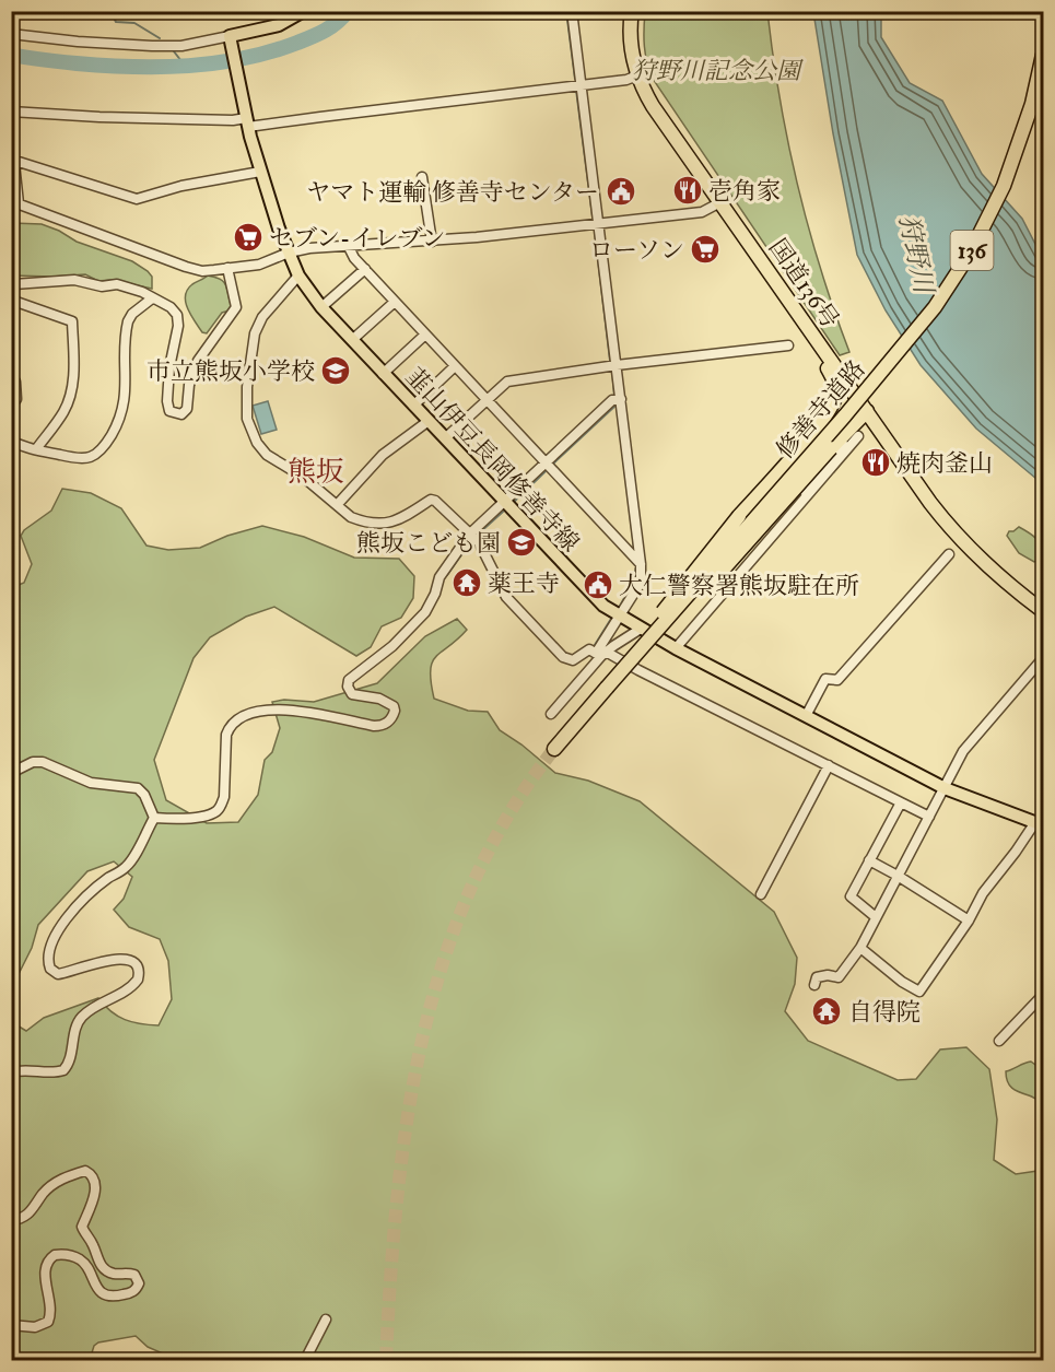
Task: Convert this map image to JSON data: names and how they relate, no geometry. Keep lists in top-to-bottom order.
{
  "streets": {
    "highway": ["136", "国道136号", "修善寺道路"],
    "main road": ["韮山伊豆長岡修善寺線"]
  },
  "districts": ["熊坂"],
  "water": ["狩野川"],
  "parks": ["狩野川記念公園"],
  "places": {
    "restaurant": ["壱角家", "焼肉釜山"],
    "public building": ["ヤマト運輸 修善寺センター", "大仁警察署熊坂駐在所"],
    "supermarket": ["セブン-イレブン", "ローソン"],
    "school or university": ["市立熊坂小学校", "熊坂こども園"],
    "temple": ["薬王寺", "自得院"]
  }
}
